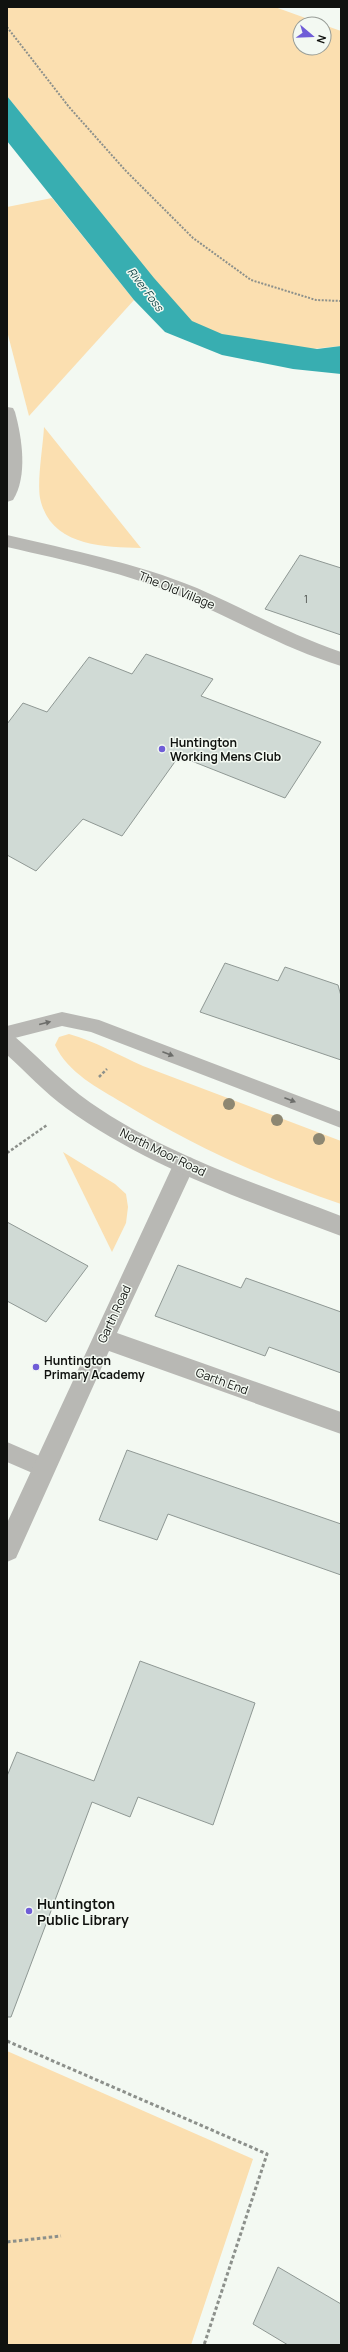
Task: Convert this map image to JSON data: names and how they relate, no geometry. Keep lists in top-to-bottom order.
{
  "streets": {
    "street": [
      "The Old Village",
      "North Moor Road",
      "Garth Road",
      "Garth End"
    ]
  },
  "crossings": [
    ["North Moor Road", "Garth Road"],
    ["Garth Road", "Garth End"]
  ],
  "water": ["River Foss"],
  "places": ["Huntington Working Mens Club", "Huntington Primary Academy", "Huntington Public Library"],
  "house_numbers": ["1"],
  "north": "right"
}
